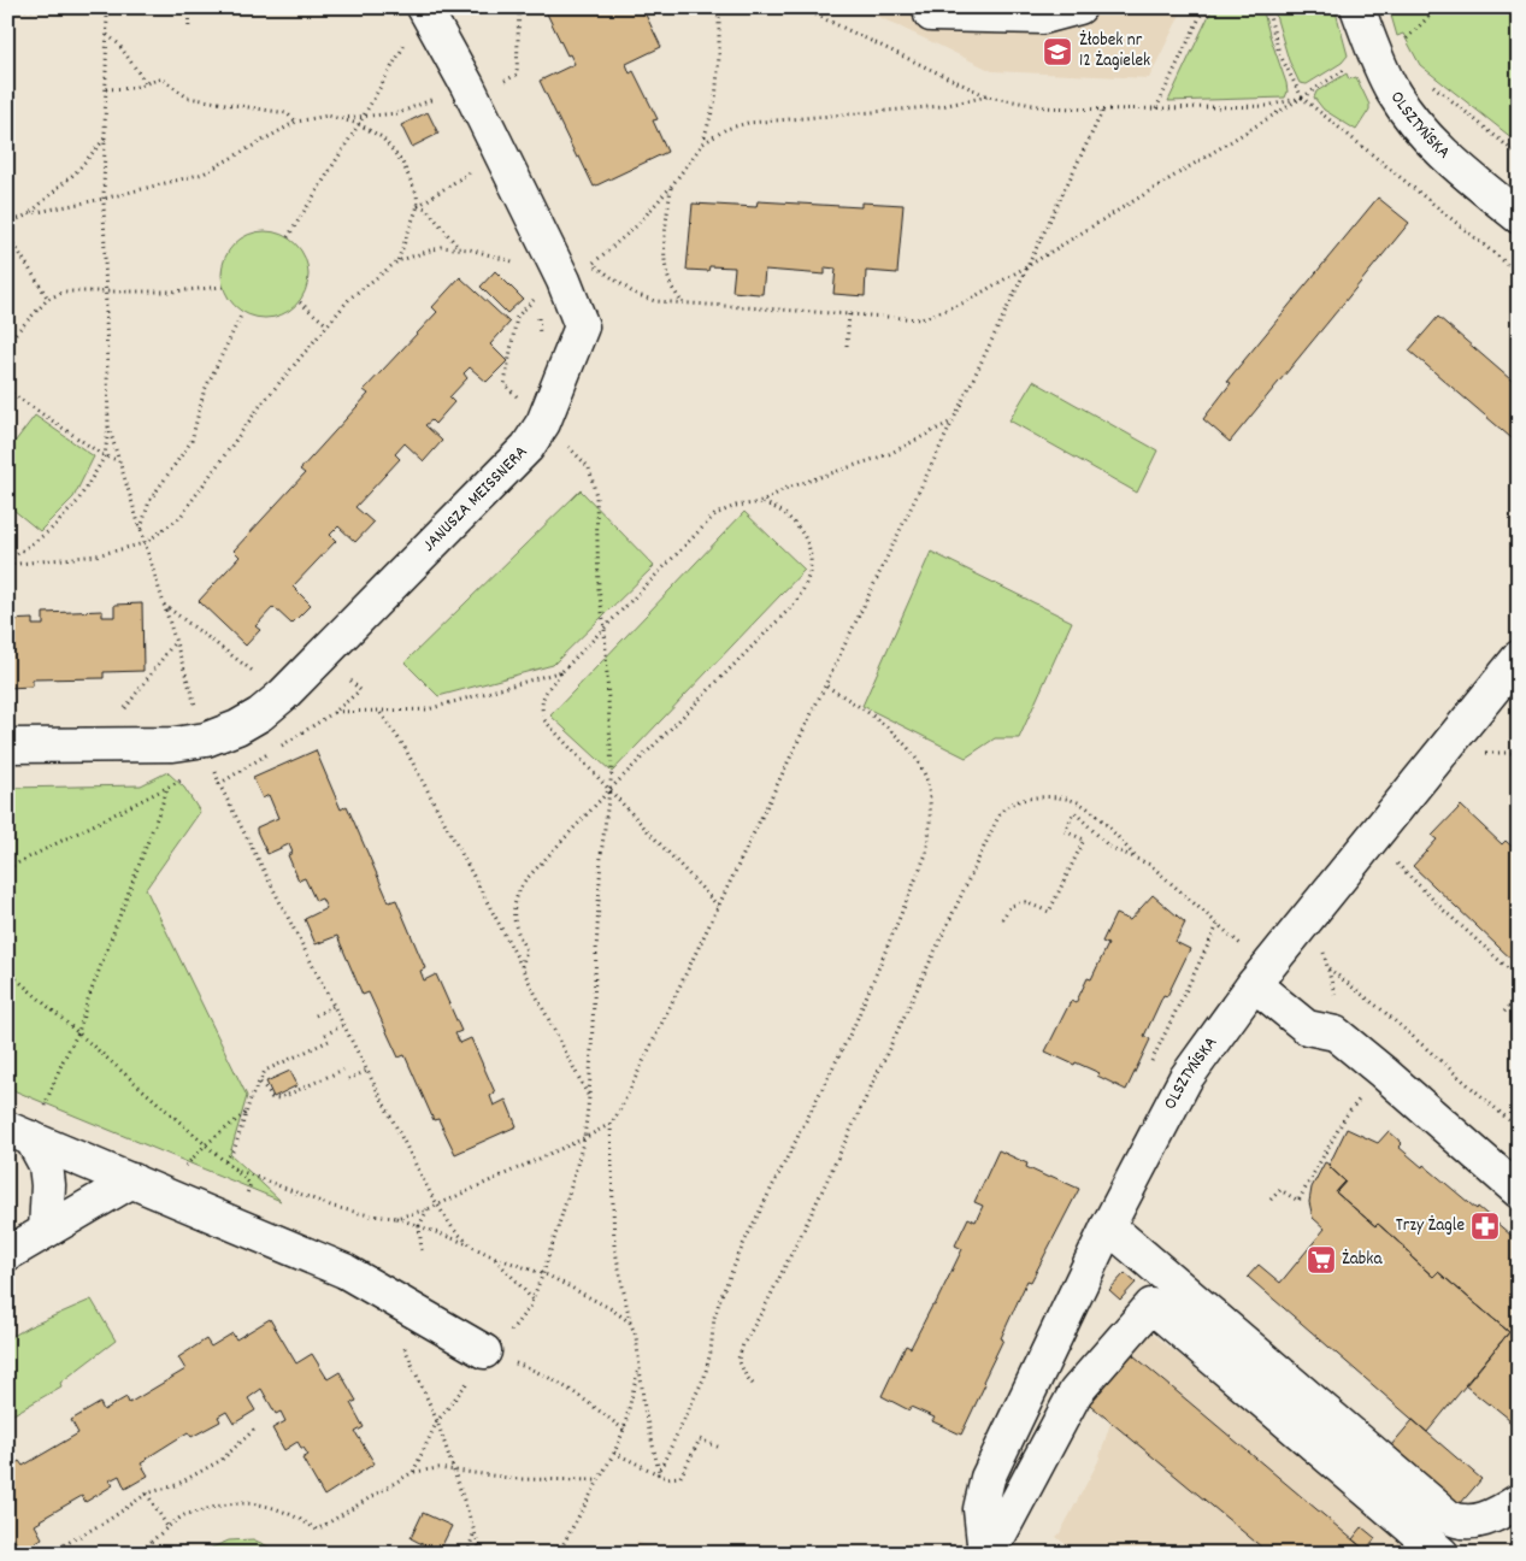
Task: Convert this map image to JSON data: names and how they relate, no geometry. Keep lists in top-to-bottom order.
{
  "streets": {
    "street": ["OLSZTYŃSKA", "JANUSZA MEISSNERA"]
  },
  "places": {
    "school or university": ["Żłobek nr 12 Żagielek"],
    "pharmacy": ["Trzy Żagle"],
    "supermarket": ["Żabka"]
  }
}
